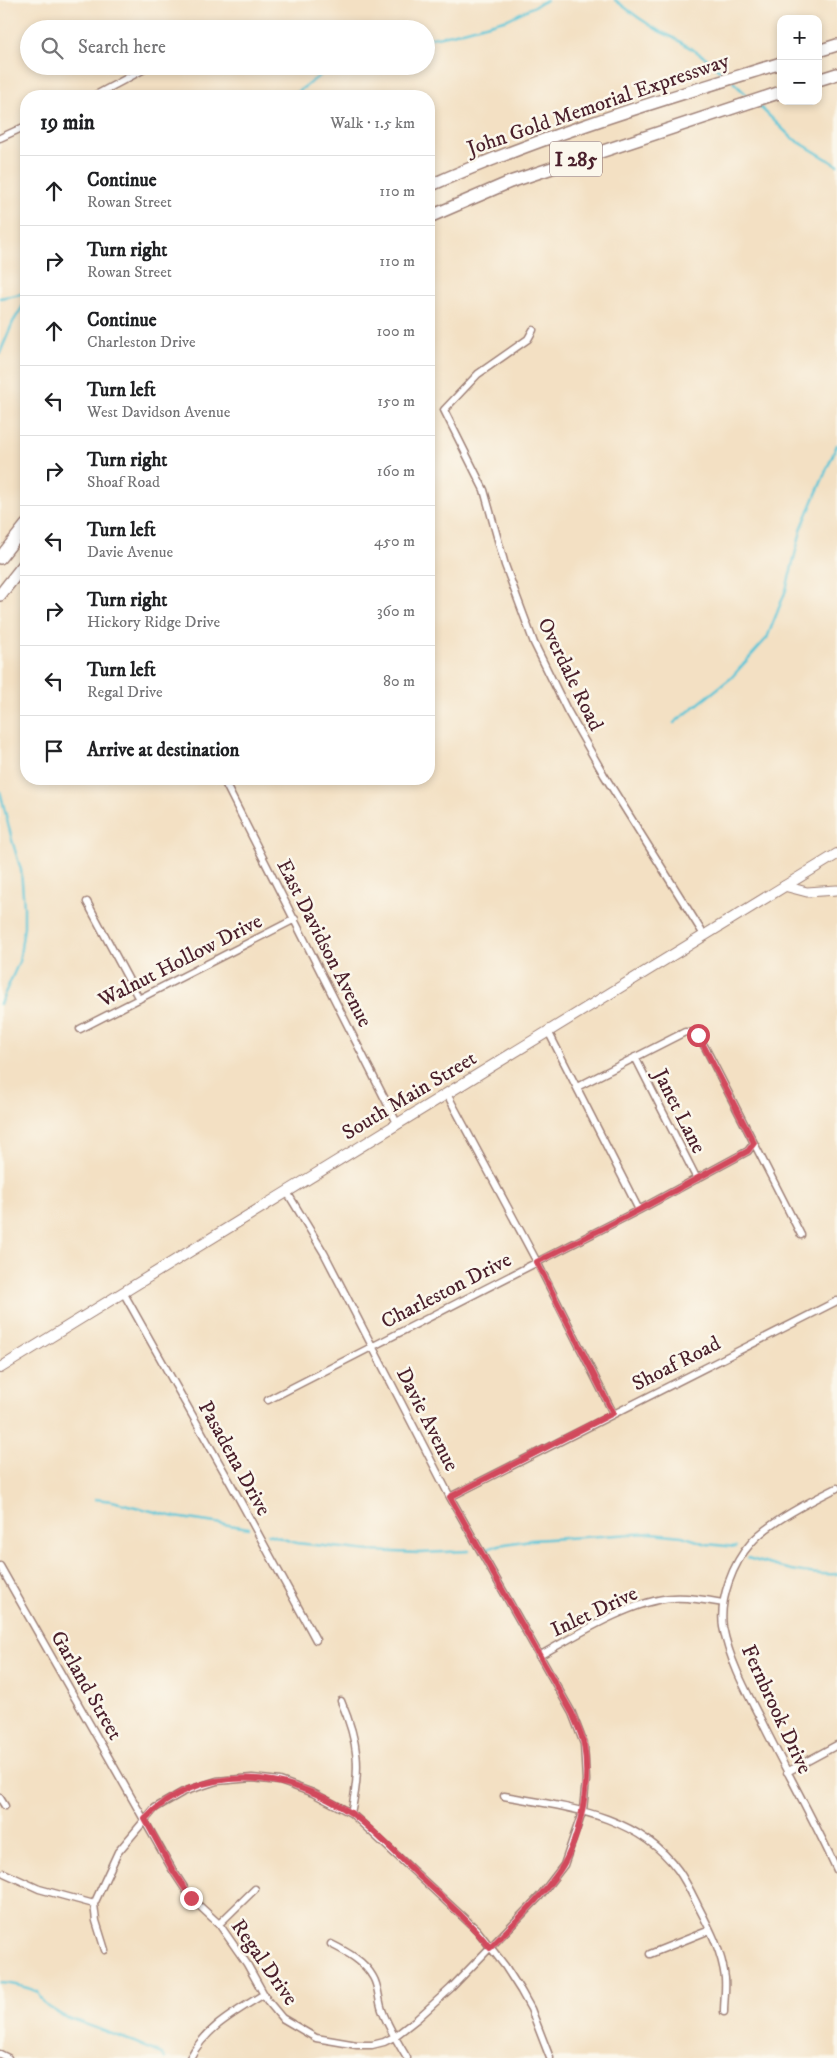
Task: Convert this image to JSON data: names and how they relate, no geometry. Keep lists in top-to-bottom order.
{
  "streets": {
    "highway": ["John Gold Memorial Expressway", "I 285"],
    "main road": ["South Main Street"],
    "street": [
      "Overdale Road",
      "East Davidson Avenue",
      "Walnut Hollow Drive",
      "Janet Lane",
      "Charleston Drive",
      "Shoaf Road",
      "Davie Avenue",
      "Pasadena Drive",
      "Inlet Drive",
      "Garland Street",
      "Fernbrook Drive",
      "Regal Drive"
    ]
  },
  "crossings": [
    ["Overdale Road", "South Main Street"],
    ["East Davidson Avenue", "Walnut Hollow Drive"],
    ["East Davidson Avenue", "South Main Street"],
    ["South Main Street", "Davie Avenue"],
    ["South Main Street", "Pasadena Drive"],
    ["Janet Lane", "Charleston Drive"],
    ["Charleston Drive", "Davie Avenue"],
    ["Shoaf Road", "Davie Avenue"],
    ["Davie Avenue", "Inlet Drive"],
    ["Davie Avenue", "Regal Drive"],
    ["Inlet Drive", "Fernbrook Drive"],
    ["Garland Street", "Regal Drive"]
  ],
  "page": {
    "map_buttons": ["+", "−"],
    "search": "Search here",
    "heading": ["19 min", "Walk · 1.5 km"],
    "list": [
      ["Continue", "Rowan Street", "110 m"],
      ["Turn right", "Rowan Street", "110 m"],
      ["Continue", "Charleston Drive", "100 m"],
      ["Turn left", "West Davidson Avenue", "150 m"],
      ["Turn right", "Shoaf Road", "160 m"],
      ["Turn left", "Davie Avenue", "450 m"],
      ["Turn right", "Hickory Ridge Drive", "360 m"],
      ["Turn left", "Regal Drive", "80 m"],
      "Arrive at destination"
    ]
  }
}
